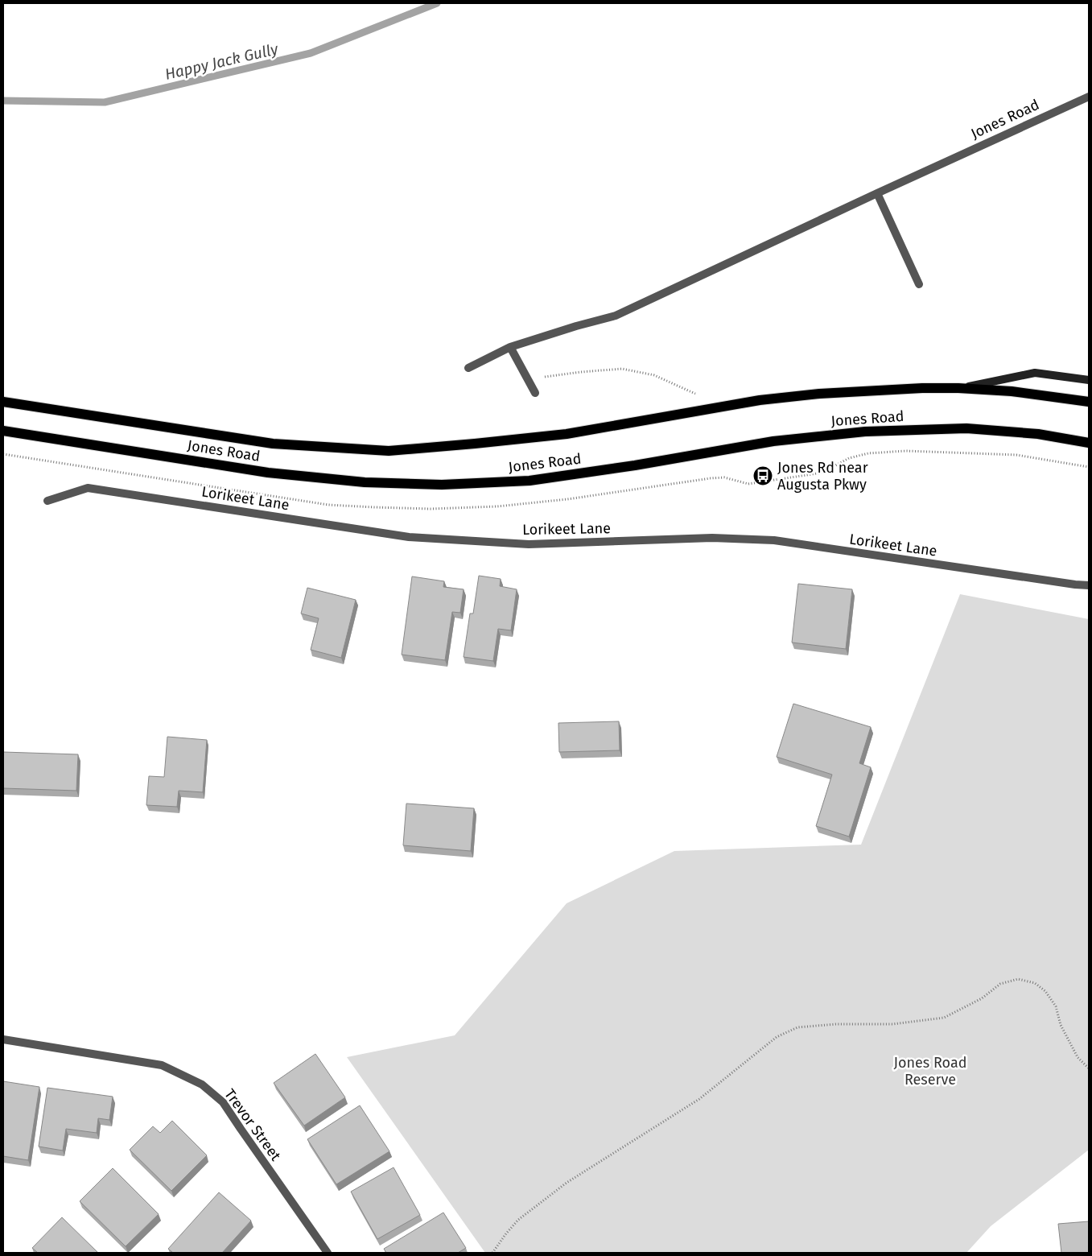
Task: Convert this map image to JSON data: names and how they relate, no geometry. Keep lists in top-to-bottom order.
{
  "streets": {
    "main road": ["Jones Road"],
    "street": ["Lorikeet Lane", "Trevor Street"]
  },
  "water": ["Happy Jack Gully"],
  "parks": ["Jones Road Reserve"],
  "places": {
    "bus stop": ["Jones Rd near Augusta Pkwy"]
  }
}
